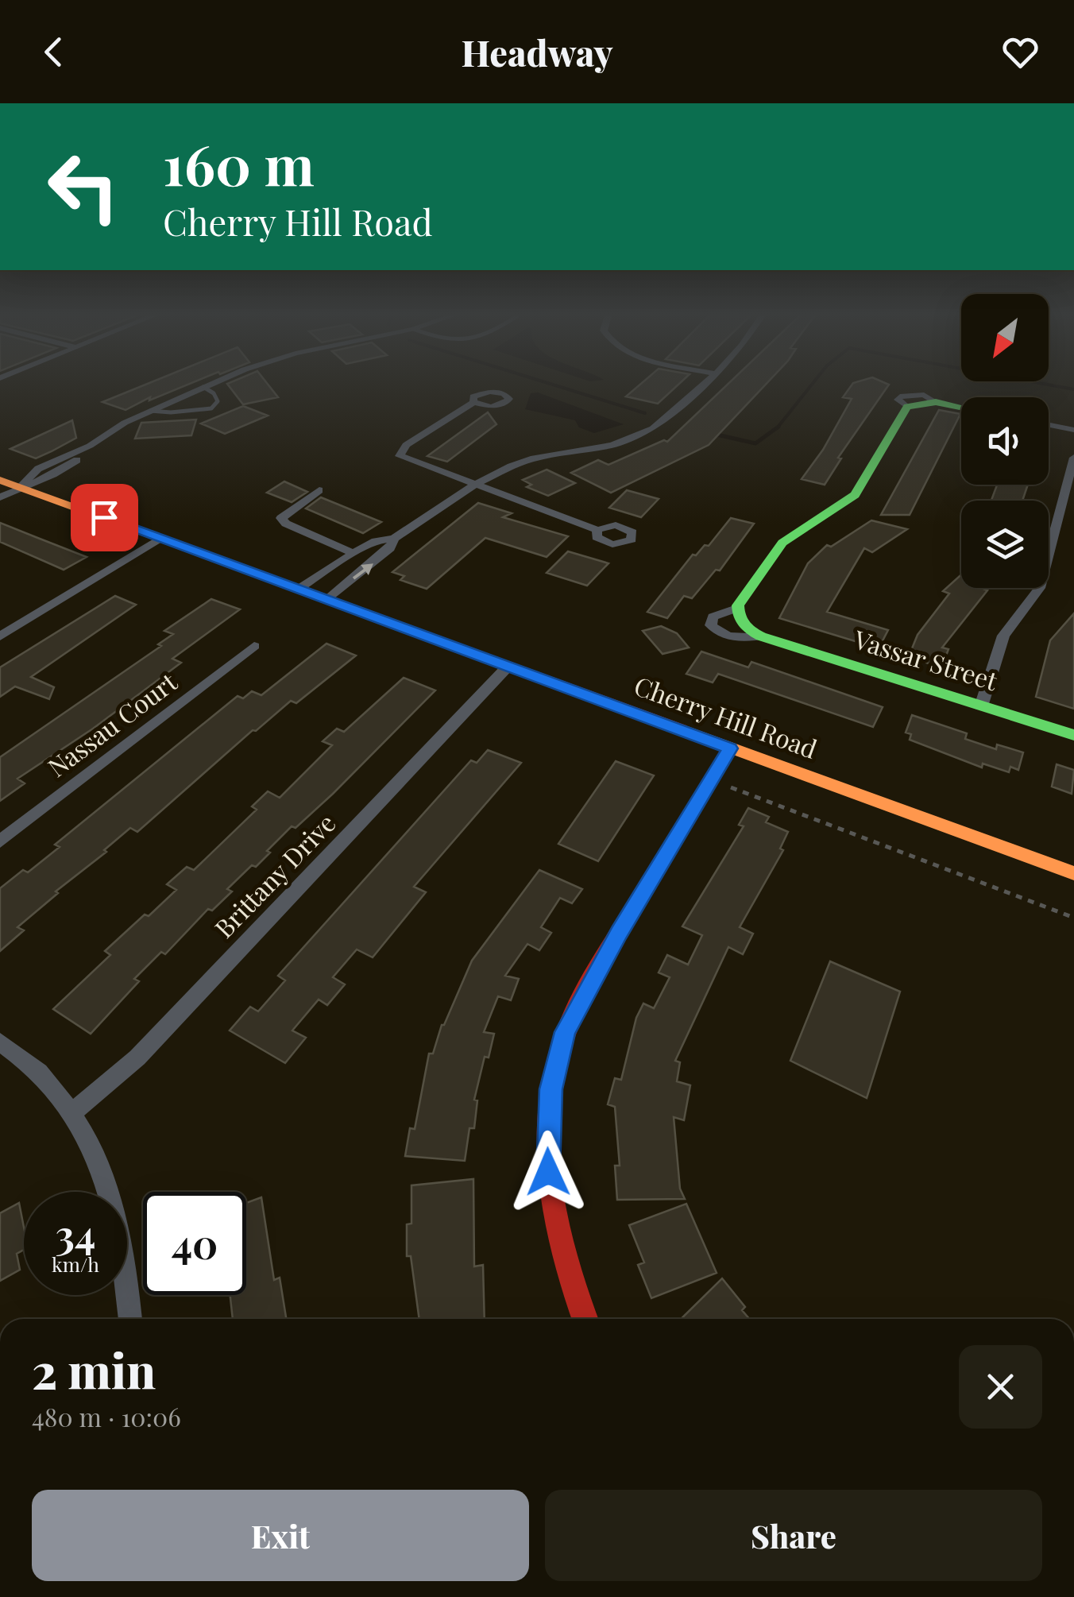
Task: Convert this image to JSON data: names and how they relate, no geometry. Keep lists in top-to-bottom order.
{
  "streets": {
    "street": [
      "Vassar Street",
      "Cherry Hill Road",
      "Nassau Court",
      "Brittany Drive"
    ]
  },
  "crossings": [
    ["Cherry Hill Road", "Brittany Drive"]
  ],
  "north": "bottom left",
  "page": {
    "header": "Headway",
    "turn": ["160 m", "Cherry Hill Road"],
    "speed": "34 km/h",
    "limit": "40",
    "heading": ["2 min", "480 m · 10:06"],
    "buttons": ["Exit", "Share"]
  }
}
